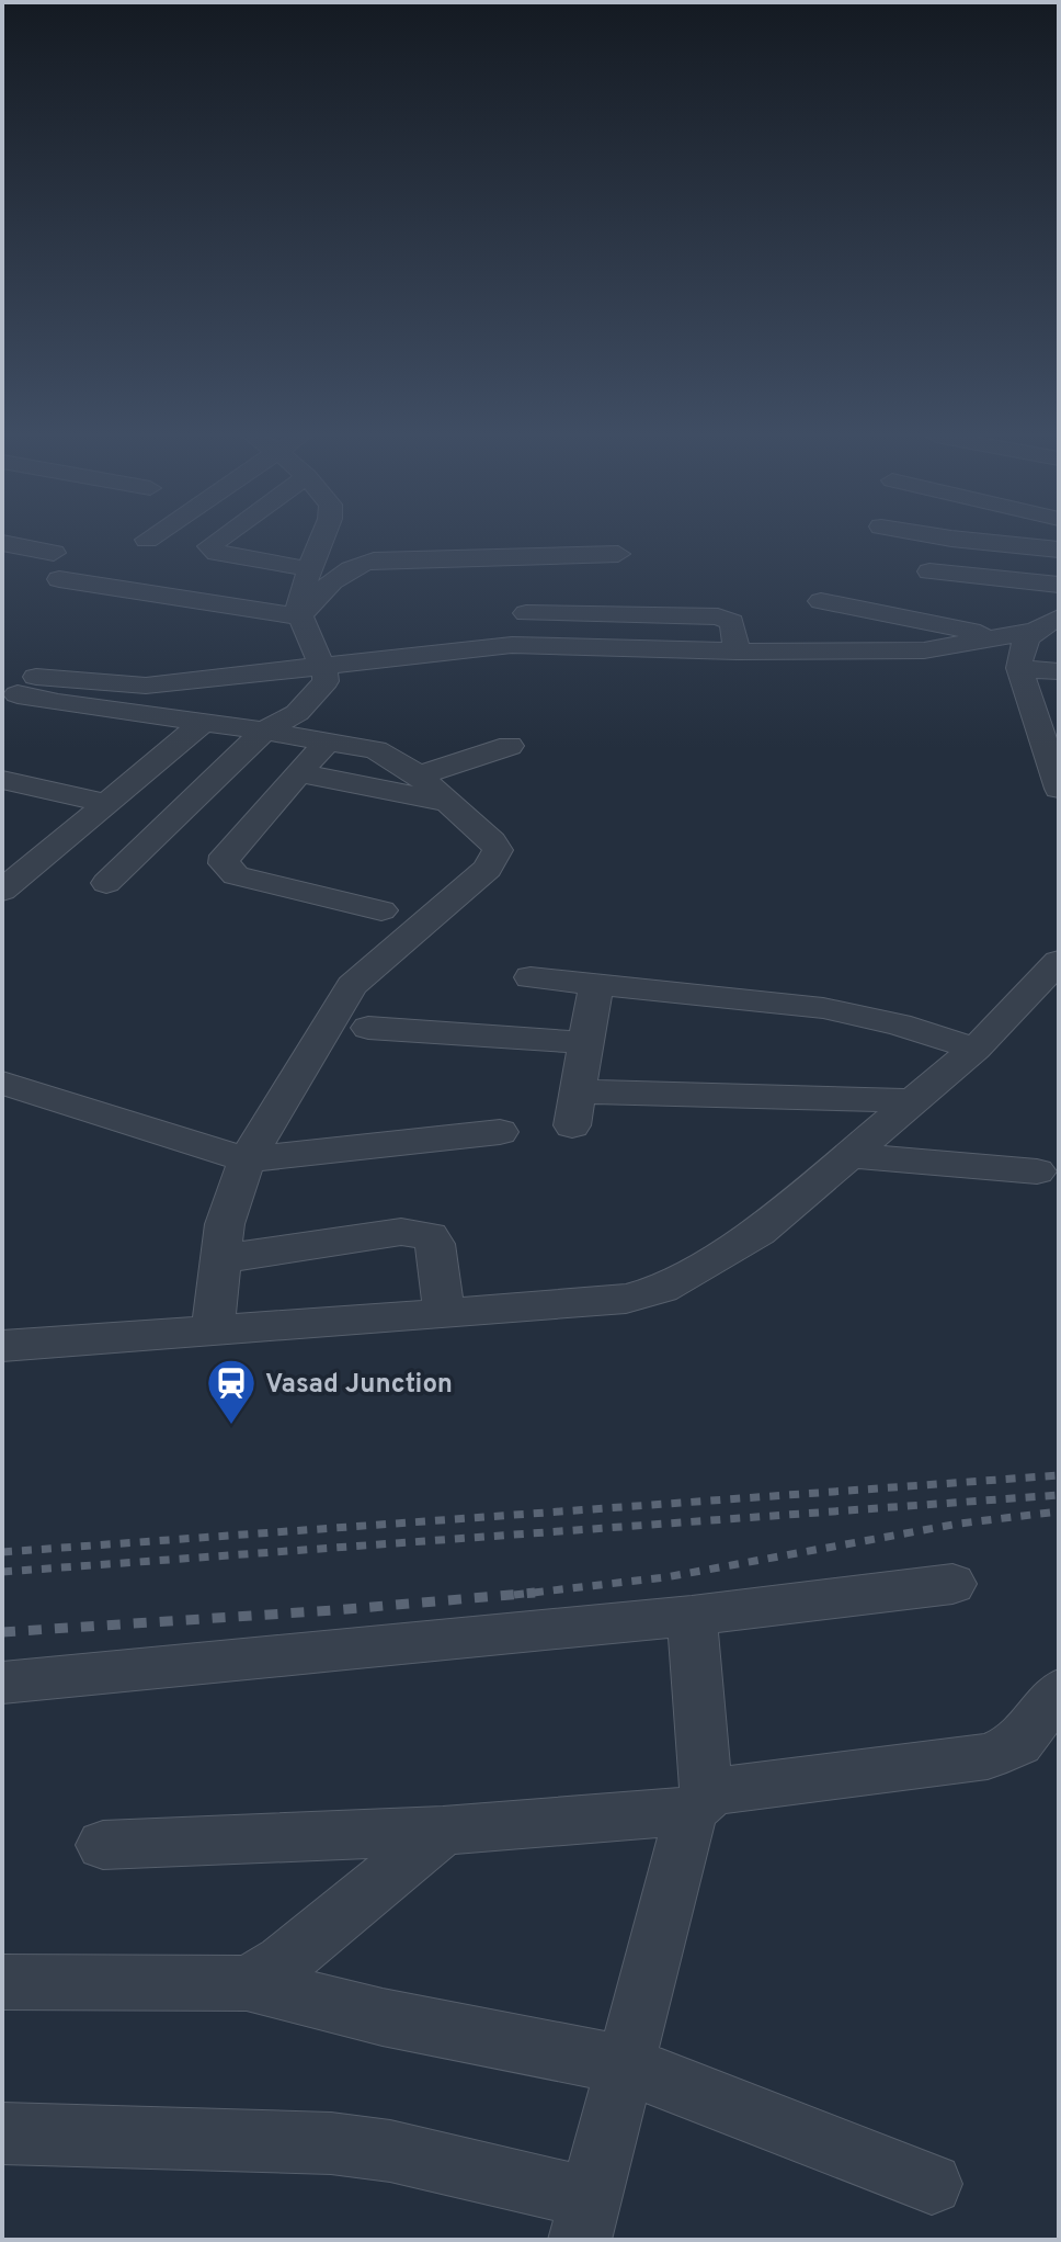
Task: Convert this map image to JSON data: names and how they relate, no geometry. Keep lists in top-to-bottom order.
{
  "places": {
    "station": ["Vasad Junction"]
  }
}
